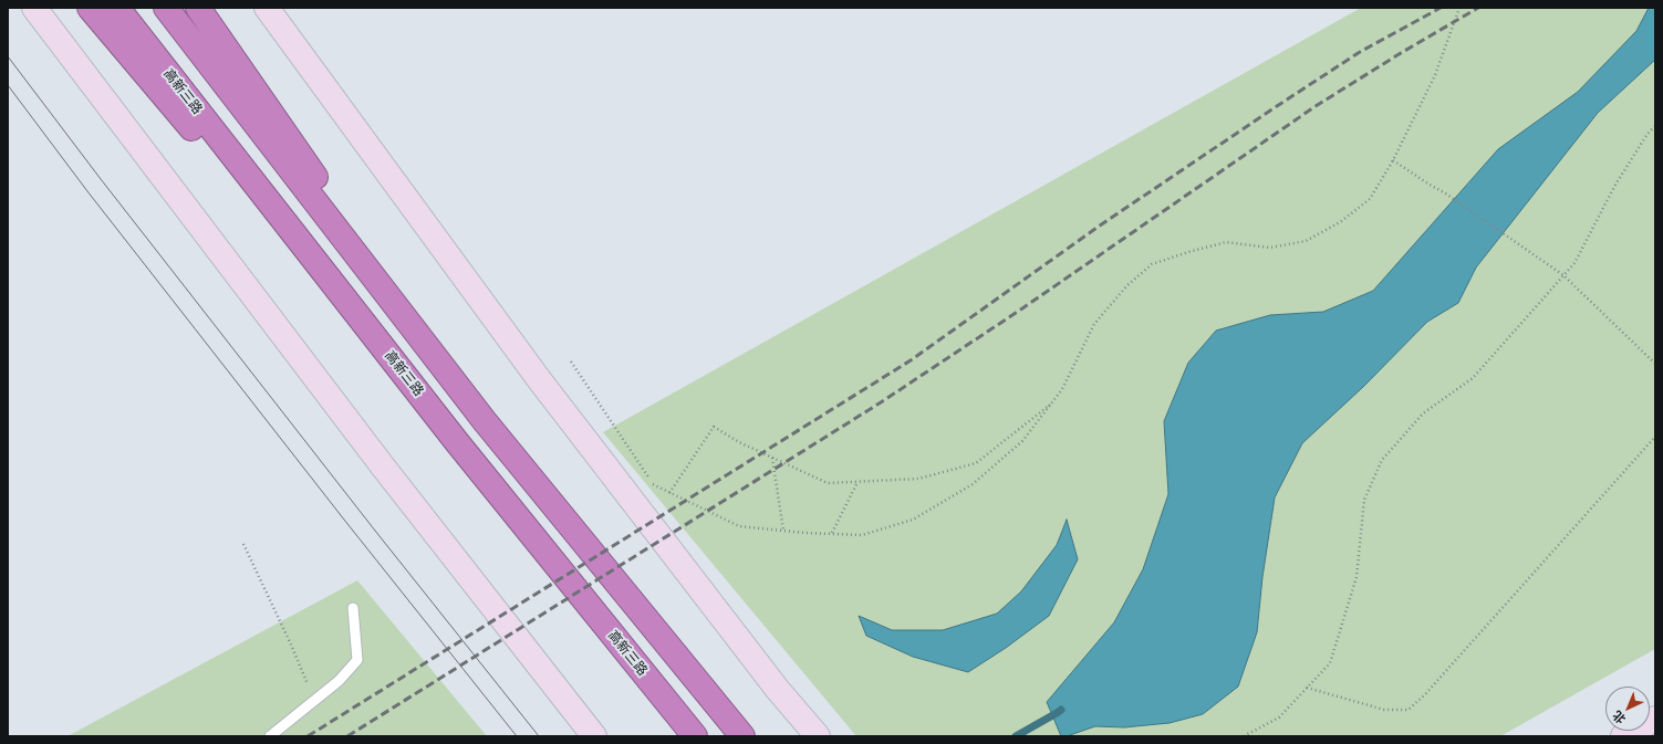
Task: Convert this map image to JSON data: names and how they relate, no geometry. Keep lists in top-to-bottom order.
{
  "streets": {
    "highway": ["高新三路"]
  },
  "north": "bottom left"
}
